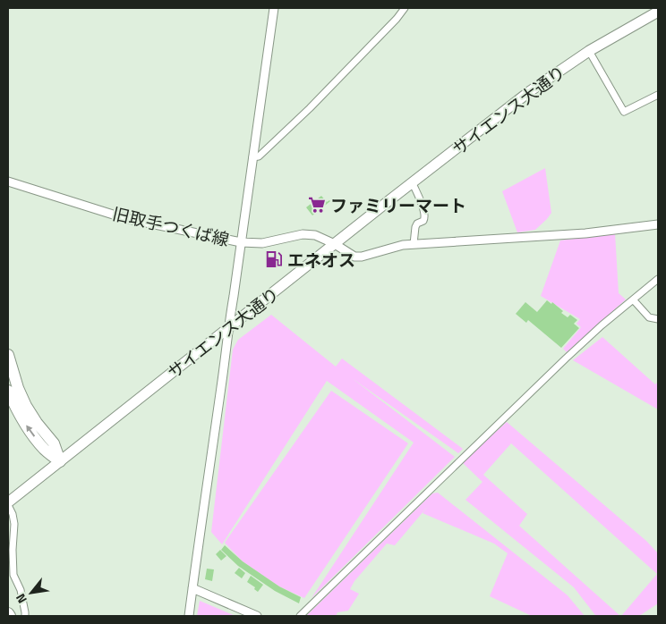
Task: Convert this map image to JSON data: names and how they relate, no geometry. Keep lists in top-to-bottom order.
{
  "streets": {
    "main road": ["サイエンス大通り"],
    "street": ["旧取手つくば線"]
  },
  "crossings": [
    ["サイエンス大通り", "旧取手つくば線"]
  ],
  "places": {
    "supermarket": ["ファミリーマート"],
    "fuel station": ["エネオス"]
  },
  "north": "bottom left"
}
